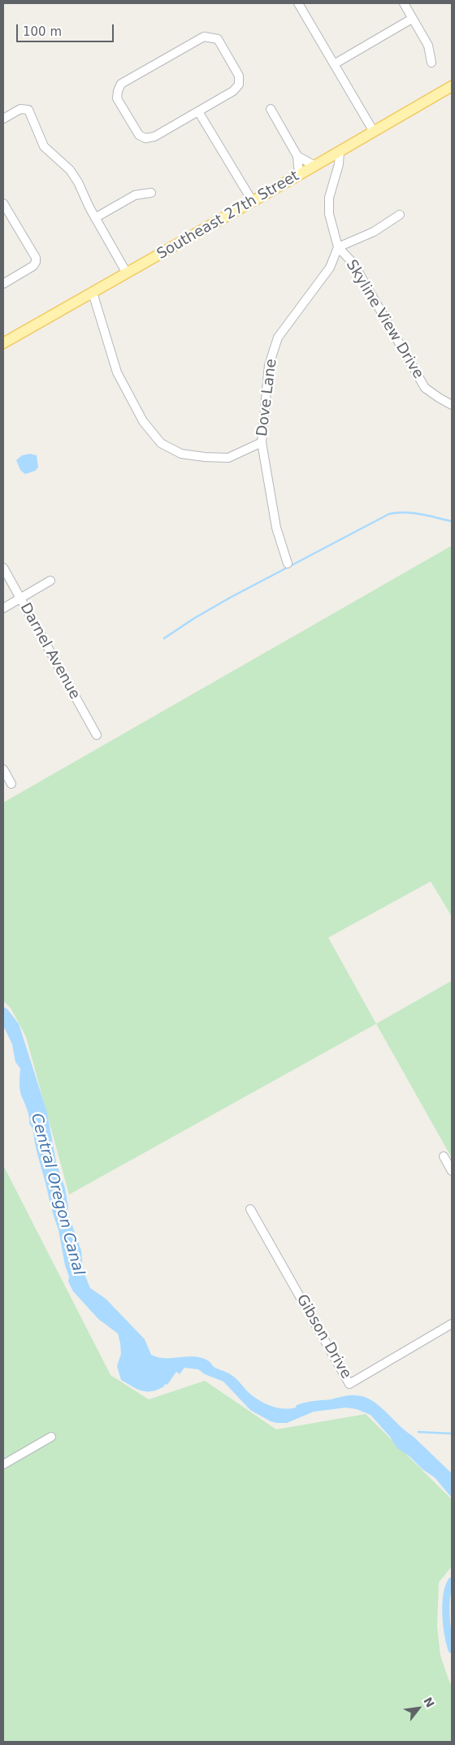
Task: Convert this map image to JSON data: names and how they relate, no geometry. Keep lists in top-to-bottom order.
{
  "streets": {
    "main road": ["Southeast 27th Street"],
    "street": [
      "Skyline View Drive",
      "Dove Lane",
      "Darnel Avenue",
      "Gibson Drive"
    ]
  },
  "crossings": [
    ["Southeast 27th Street", "Skyline View Drive"],
    ["Skyline View Drive", "Dove Lane"]
  ],
  "water": ["Central Oregon Canal"],
  "scale_bar": "100 m",
  "north": "top right"
}
